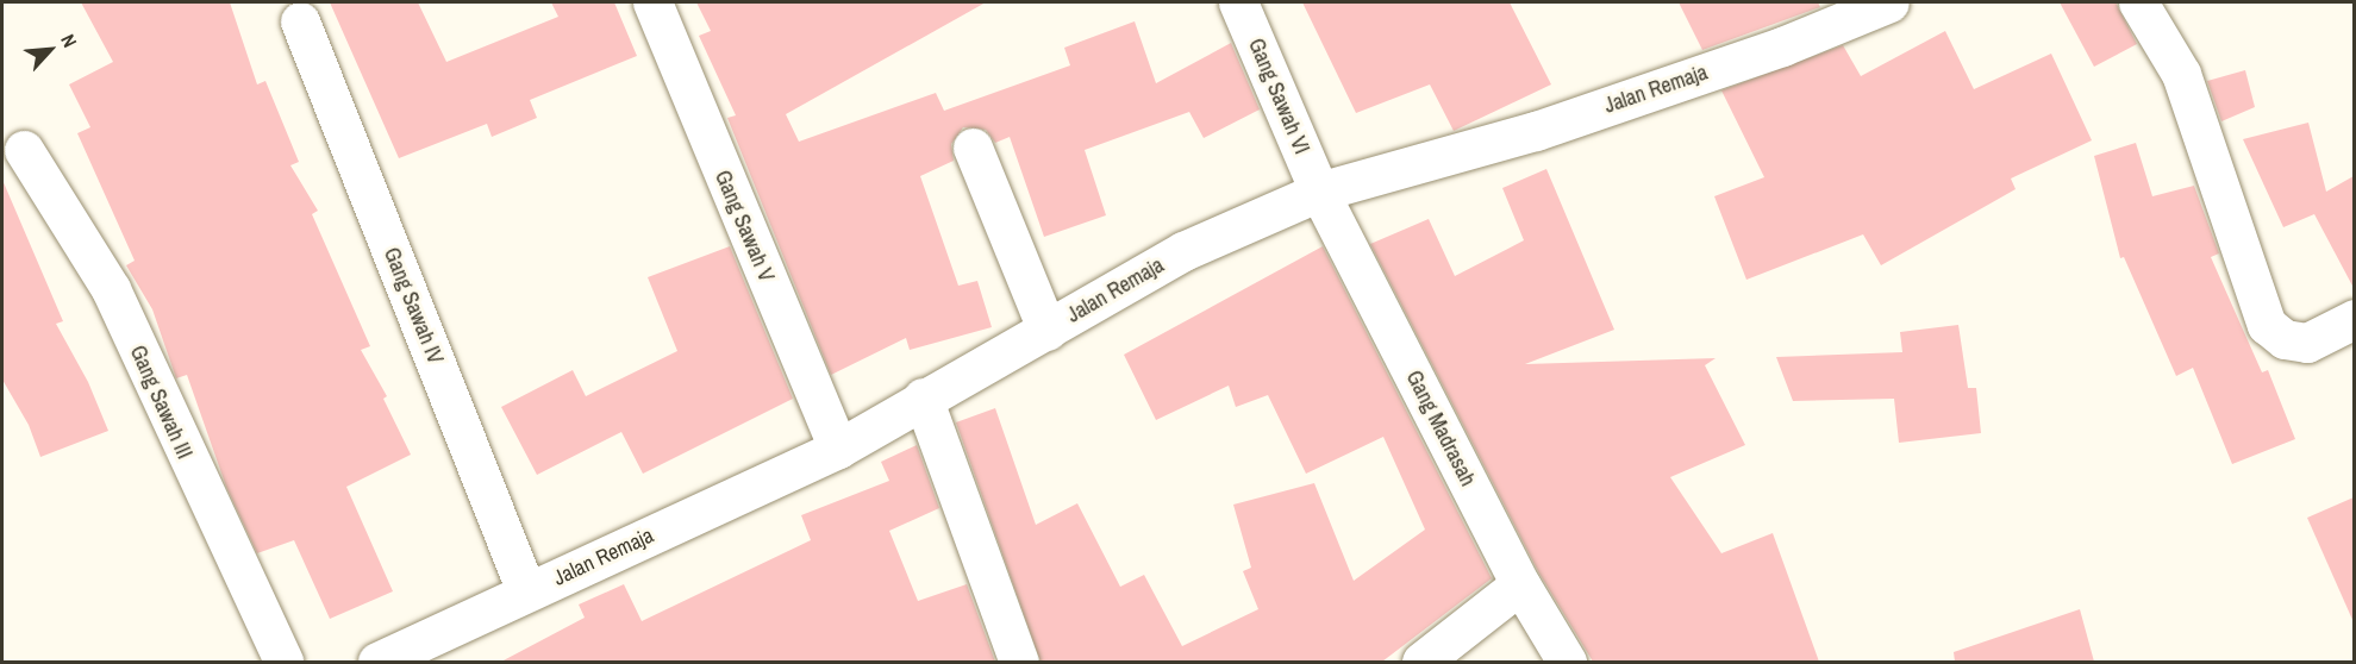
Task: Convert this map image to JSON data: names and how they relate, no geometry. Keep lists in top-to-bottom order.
{
  "streets": {
    "street": [
      "Jalan Remaja",
      "Gang Sawah VI",
      "Gang Sawah V",
      "Gang Sawah IV",
      "Gang Sawah III",
      "Gang Madrasah"
    ]
  },
  "crossings": [
    ["Jalan Remaja", "Gang Sawah VI"],
    ["Jalan Remaja", "Gang Sawah V"],
    ["Jalan Remaja", "Gang Sawah IV"],
    ["Jalan Remaja", "Gang Madrasah"],
    ["Gang Sawah VI", "Gang Madrasah"]
  ],
  "north": "top right"
}
